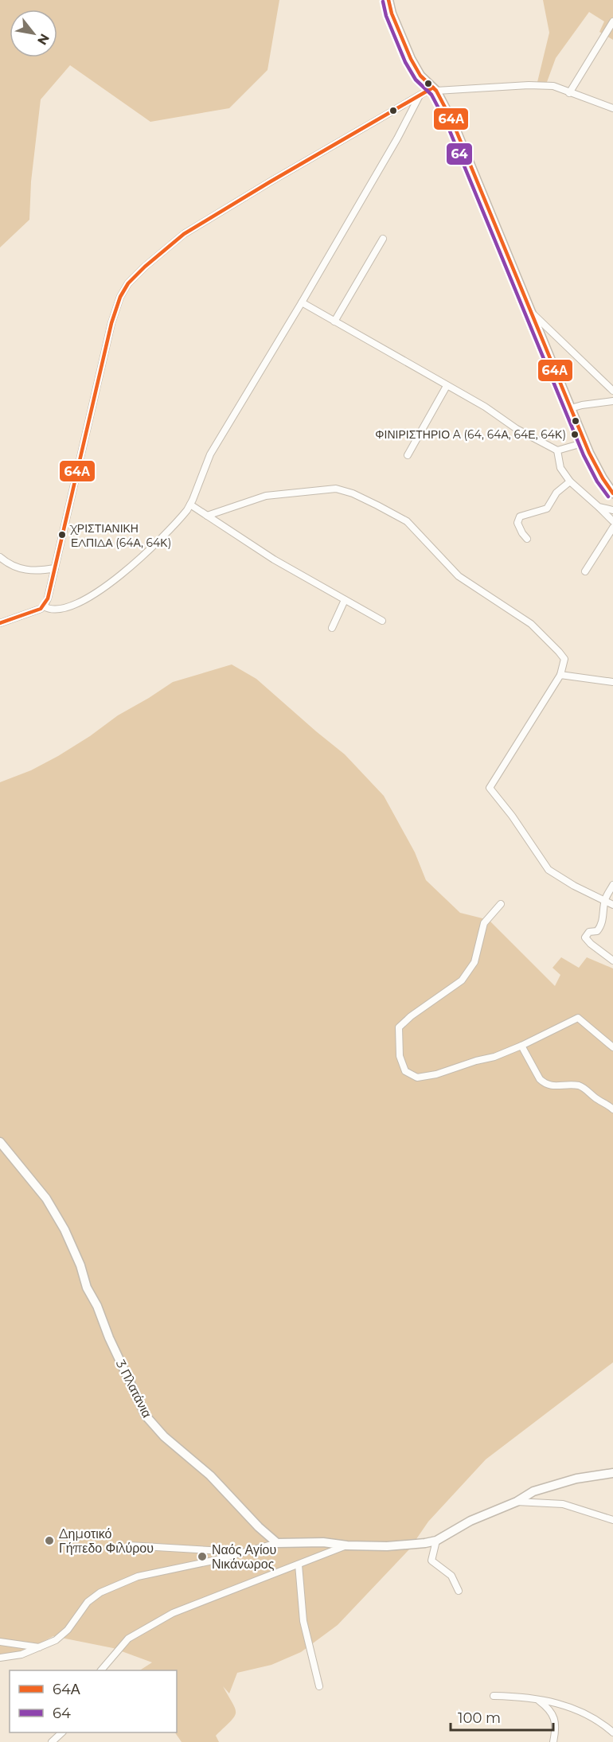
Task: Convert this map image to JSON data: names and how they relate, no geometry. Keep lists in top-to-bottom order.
{
  "streets": {
    "street": ["3 Πλατάνια"]
  },
  "places": [
    "ΦΙΝΙΡΙΣΤΗΡΙΟ A (64, 64Α, 64Ε, 64Κ)",
    "ΧΡΙΣΤΙΑΝΙΚΗ ΕΛΠΙΔΑ (64Α, 64Κ)",
    "Δημοτικό Γήπεδο Φιλύρου",
    "Ναός Αγίου Νικάνωρος"
  ],
  "lines": ["transit line 64Α", "transit line 64"],
  "legend": ["64Α", "64"],
  "scale_bar": "100 m",
  "north": "bottom right"
}
